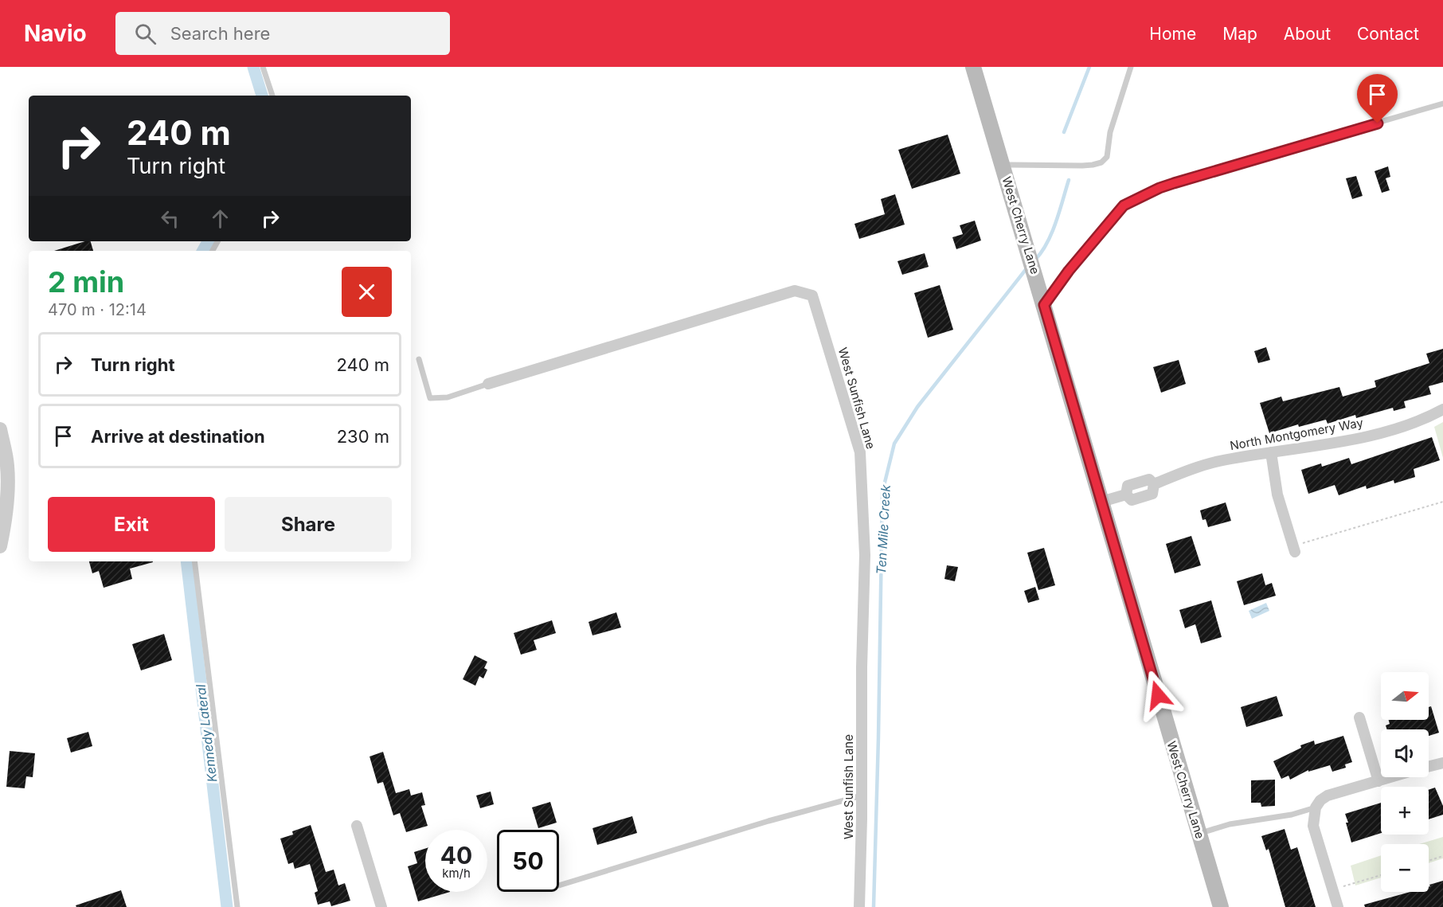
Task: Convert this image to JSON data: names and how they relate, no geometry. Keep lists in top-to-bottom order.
{
  "streets": {
    "main road": ["West Cherry Lane"],
    "street": ["West Sunfish Lane", "North Montgomery Way"]
  },
  "crossings": [
    ["West Cherry Lane", "North Montgomery Way"]
  ],
  "water": ["Ten Mile Creek", "Kennedy Lateral"],
  "north": "right",
  "page": {
    "header": "Navio",
    "search": "Search here",
    "nav": [
      "Home",
      "Map",
      "About",
      "Contact"
    ],
    "turn": ["240 m", "Turn right"],
    "heading": ["2 min", "470 m · 12:14"],
    "list": [
      {
        "name": "Turn right",
        "value": "240 m"
      },
      {
        "name": "Arrive at destination",
        "value": "230 m"
      }
    ],
    "buttons": ["Exit", "Share"],
    "map_buttons": ["+", "−"],
    "speed": "40 km/h",
    "limit": "50"
  }
}
